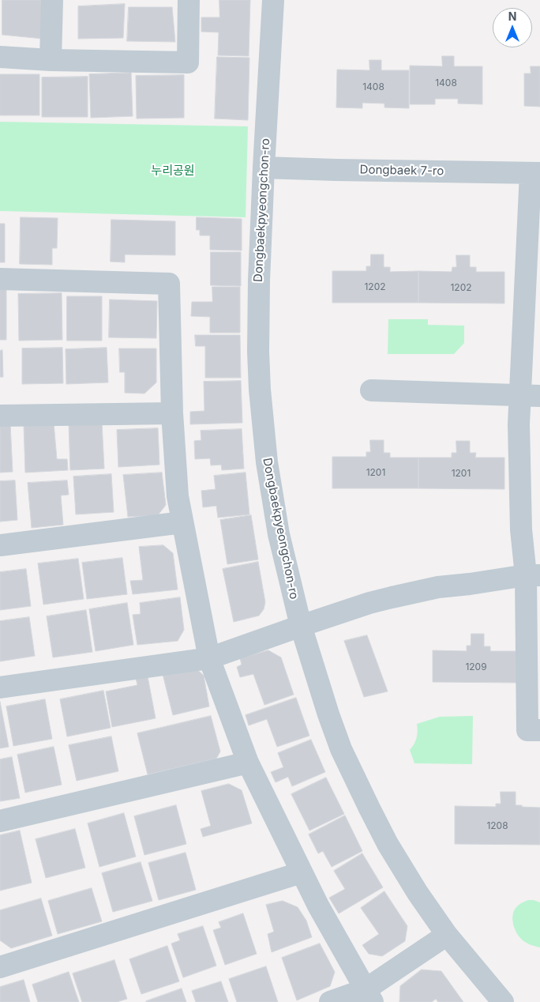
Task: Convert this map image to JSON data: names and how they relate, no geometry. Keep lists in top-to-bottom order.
{
  "streets": {
    "street": ["Dongbaek 7-ro", "Dongbaekpyeongchon-ro"]
  },
  "crossings": [
    ["Dongbaek 7-ro", "Dongbaekpyeongchon-ro"]
  ],
  "parks": ["누리공원"],
  "house_numbers": [
    "1408",
    "1408",
    "1202",
    "1202",
    "1201",
    "1201",
    "1209",
    "1208"
  ],
  "north": "top"
}
